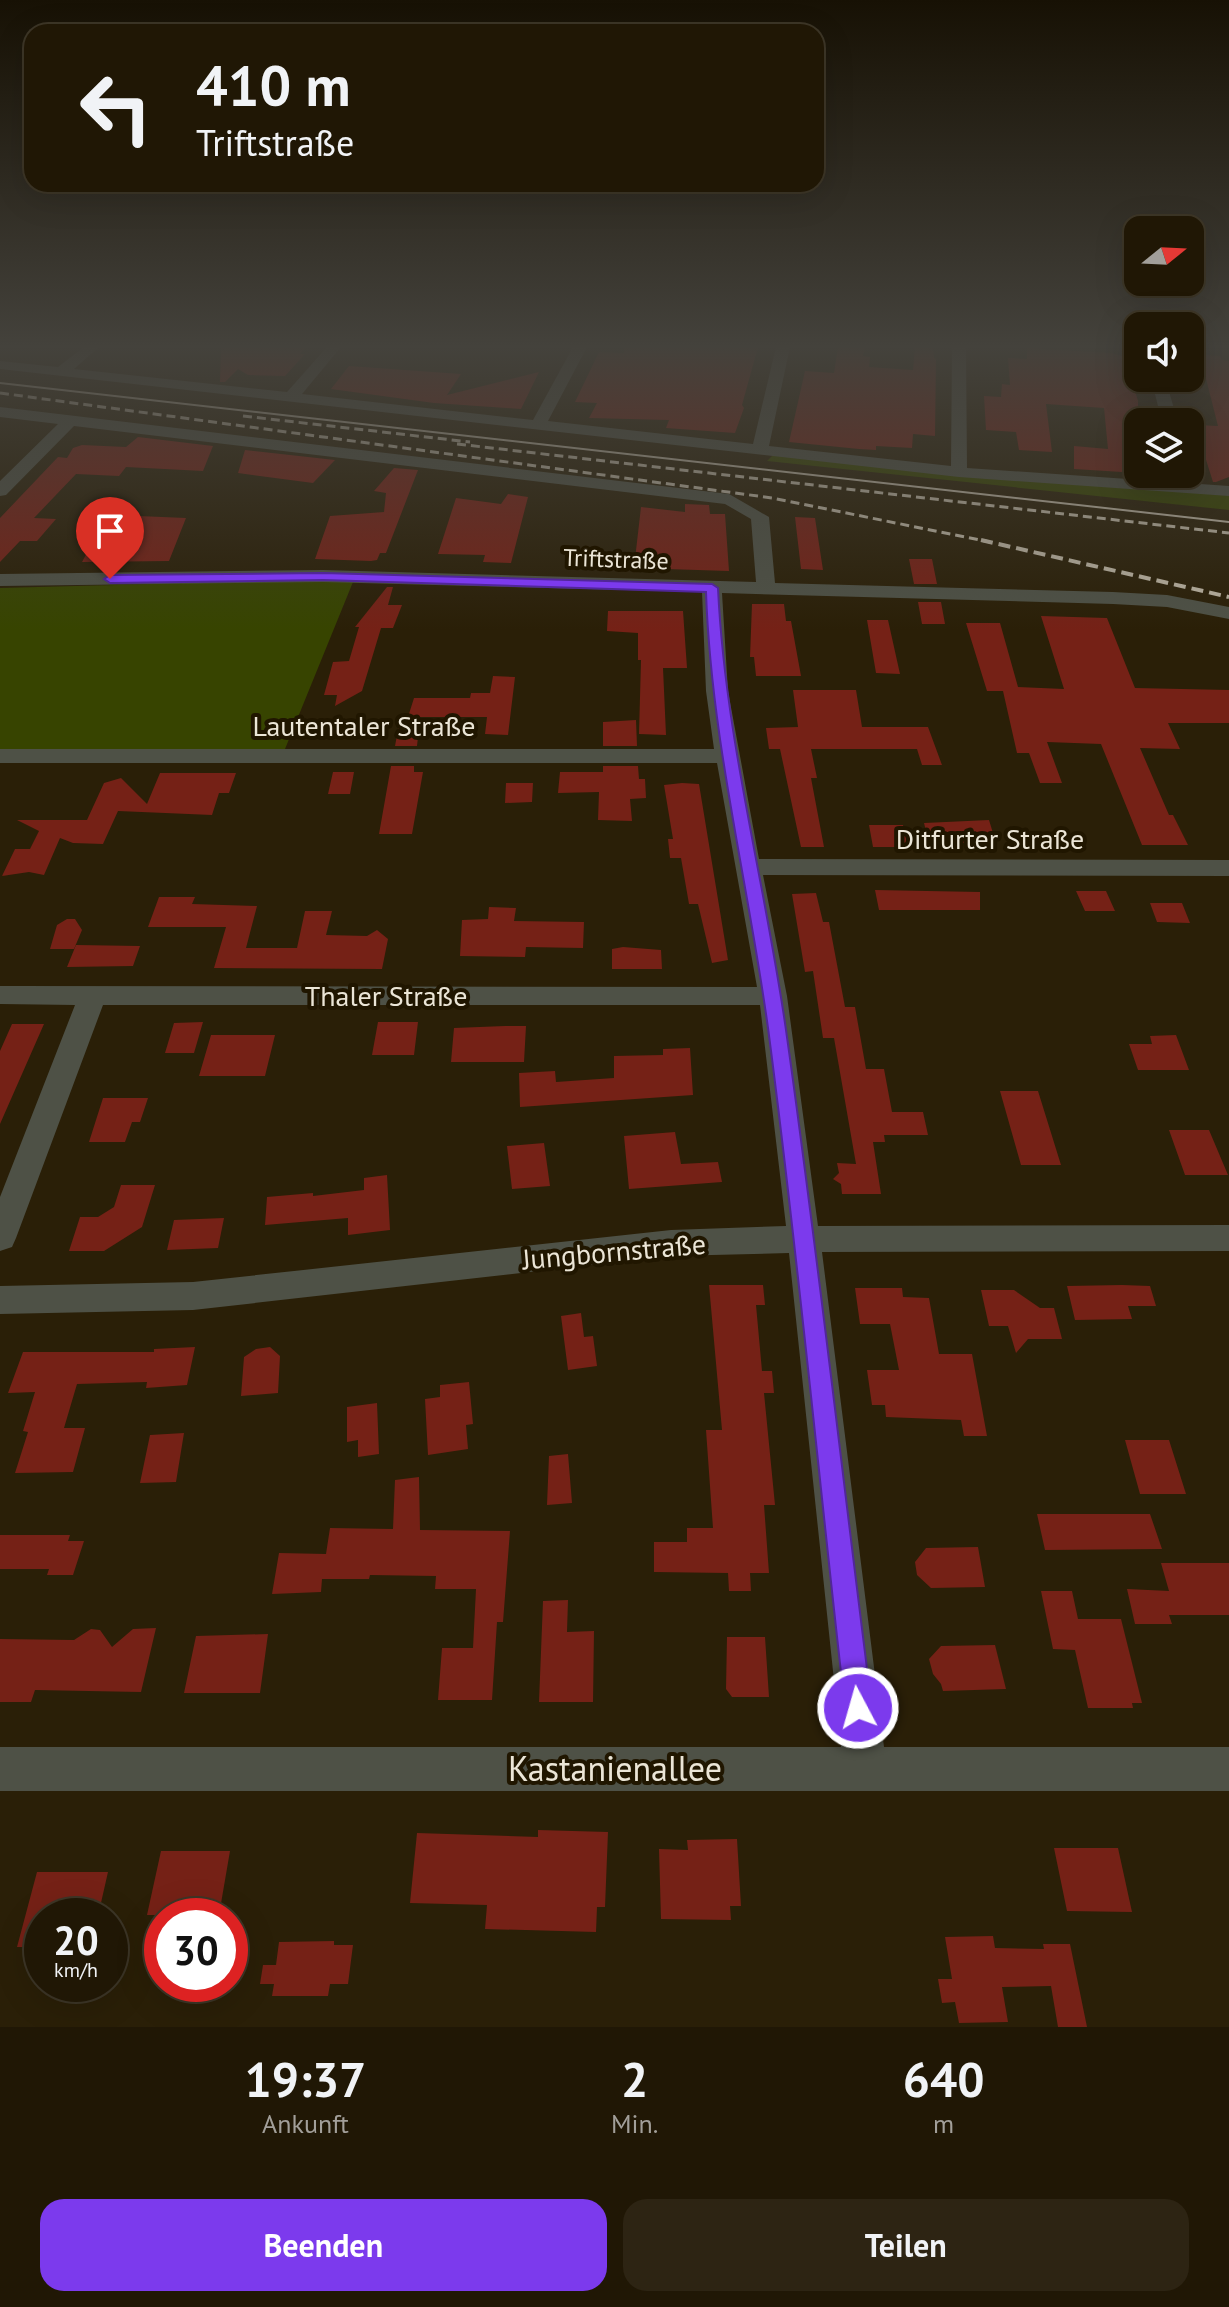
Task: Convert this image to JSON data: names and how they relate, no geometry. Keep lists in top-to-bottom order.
{
  "streets": {
    "street": [
      "Triftstraße",
      "Lautentaler Straße",
      "Ditfurter Straße",
      "Thaler Straße",
      "Jungbornstraße",
      "Kastanienallee"
    ]
  },
  "north": "right",
  "page": {
    "turn": ["410 m", "Triftstraße"],
    "speed": "20 km/h",
    "limit": "30",
    "eta": [
      "19:37",
      "Ankunft",
      "2",
      "Min.",
      "640",
      "m"
    ],
    "buttons": ["Beenden", "Teilen"]
  }
}
